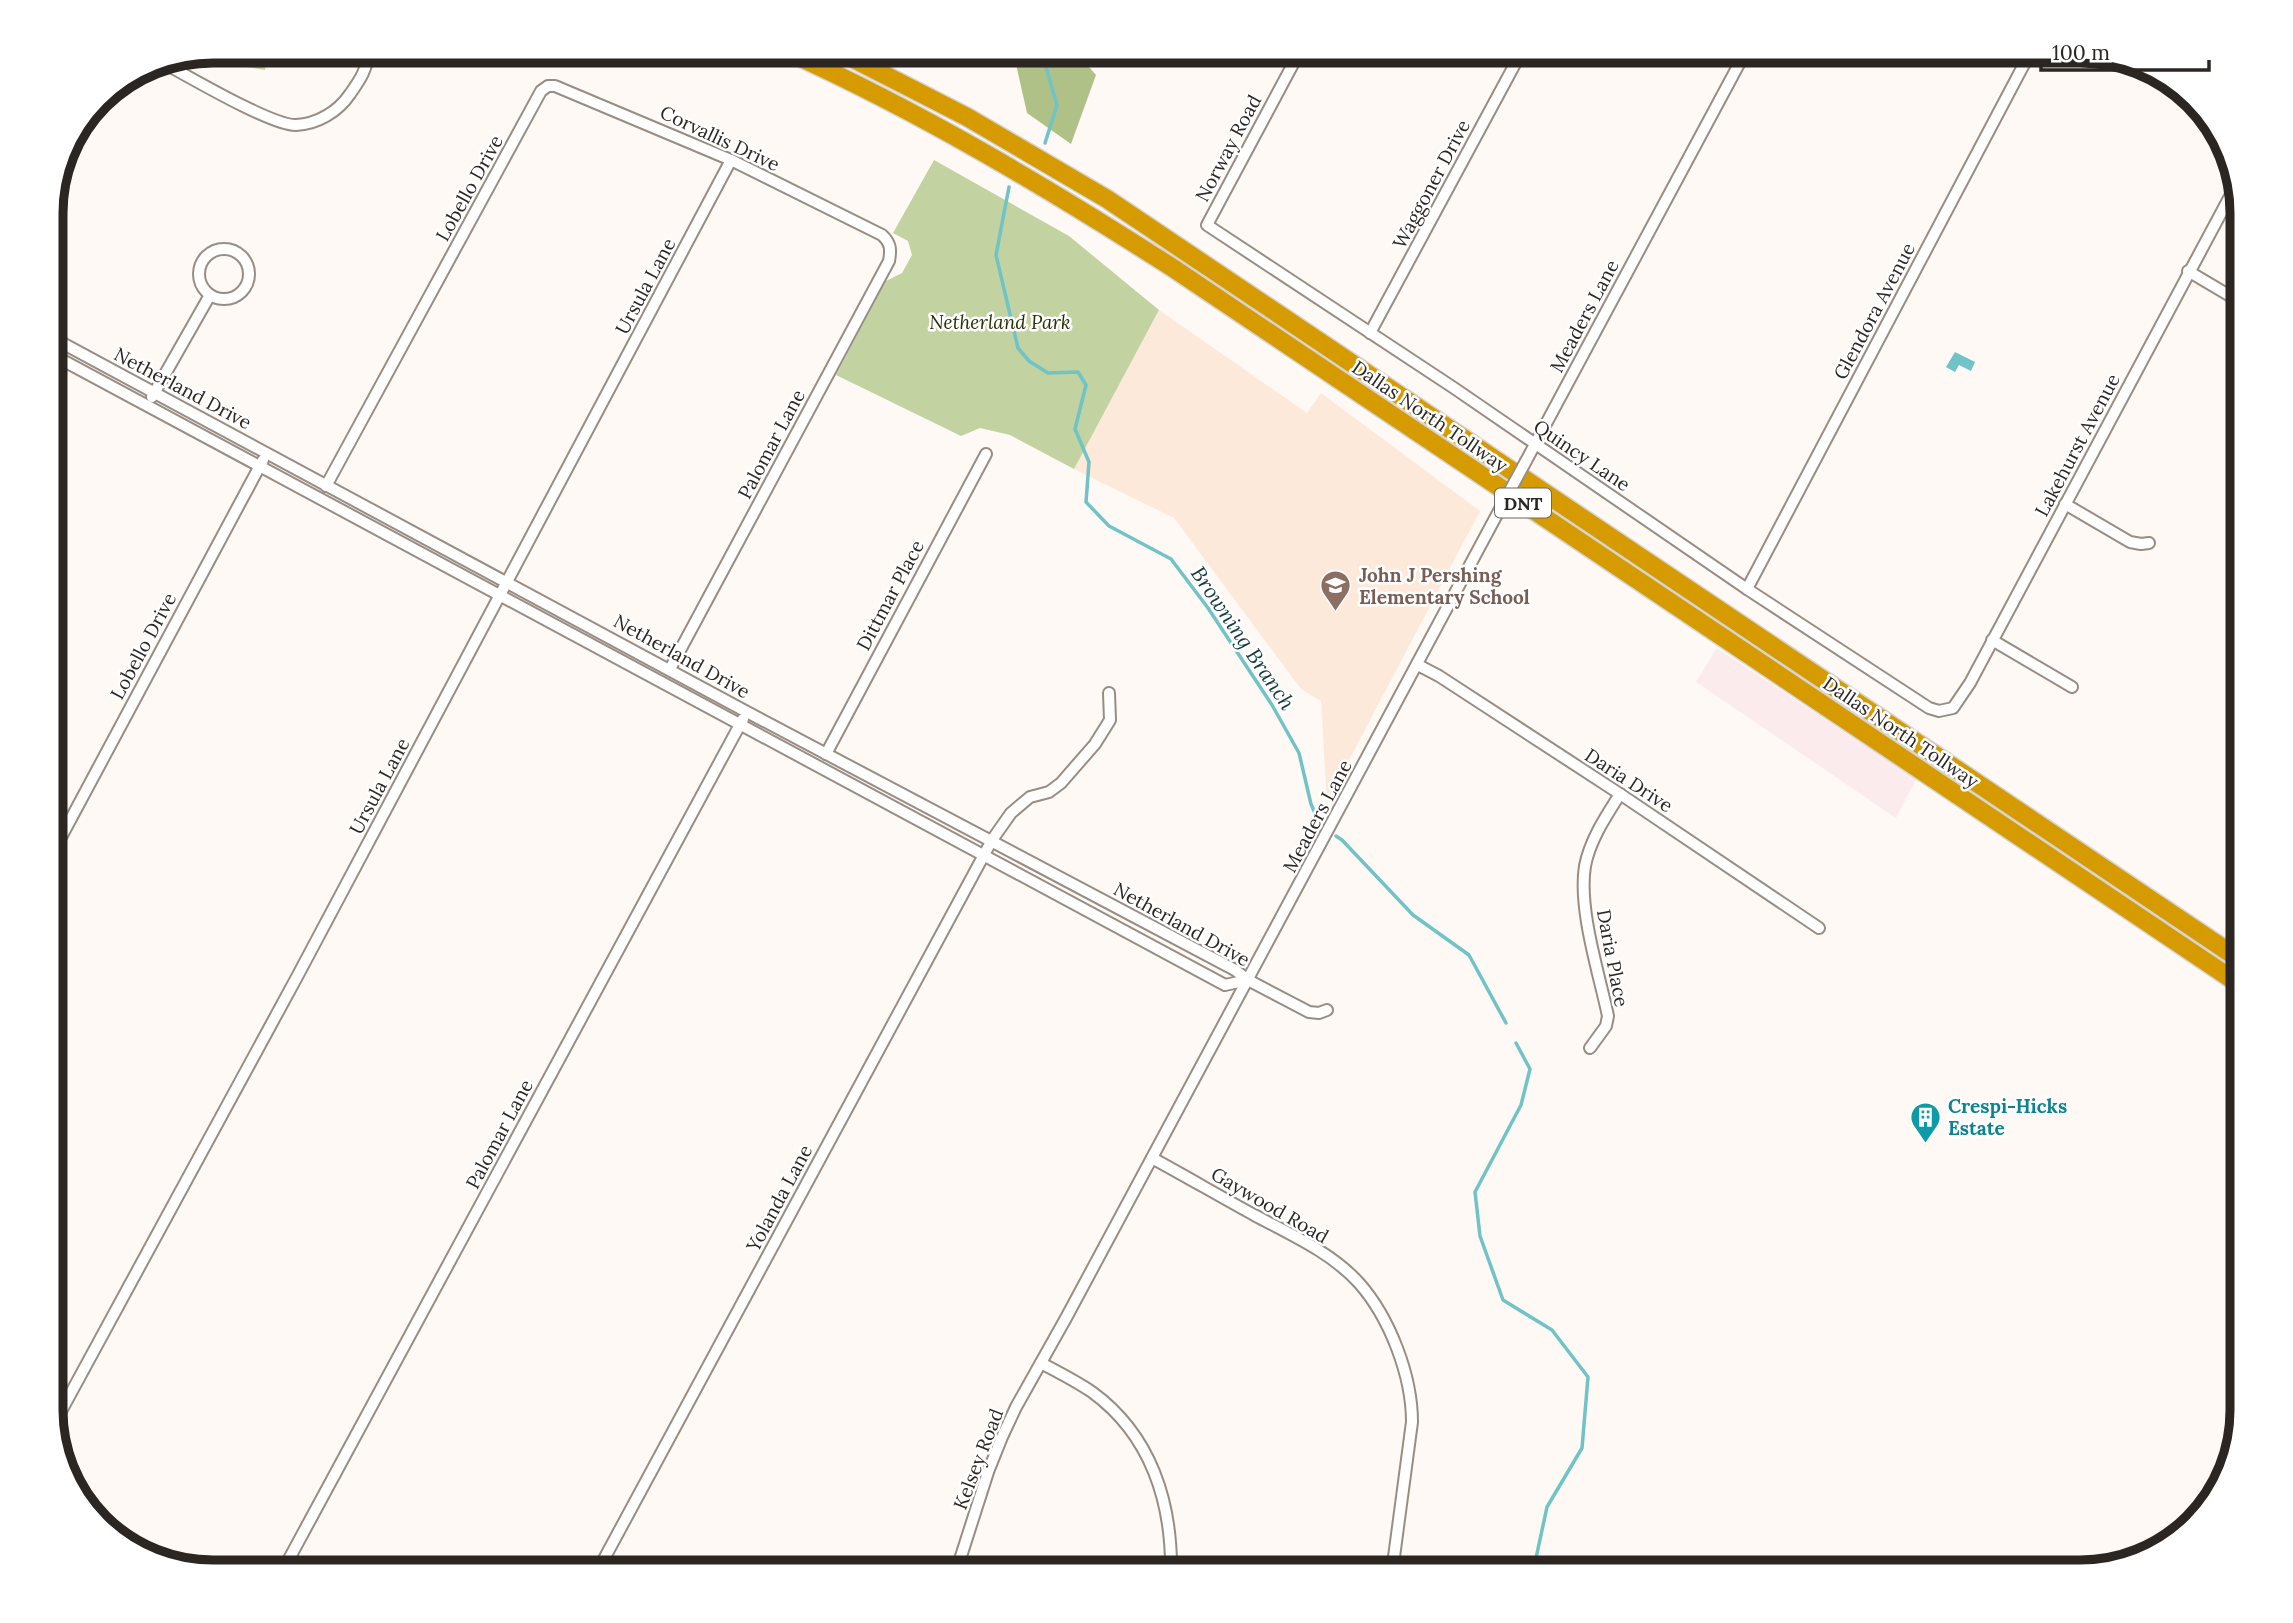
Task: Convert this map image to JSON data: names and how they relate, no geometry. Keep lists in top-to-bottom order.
{
  "streets": {
    "highway": ["Dallas North Tollway", "DNT"],
    "street": [
      "Corvallis Drive",
      "Norway Road",
      "Waggoner Drive",
      "Lobello Drive",
      "Ursula Lane",
      "Glendora Avenue",
      "Meaders Lane",
      "Netherland Drive",
      "Palomar Lane",
      "Lakehurst Avenue",
      "Quincy Lane",
      "Dittmar Place",
      "Daria Drive",
      "Daria Place",
      "Yolanda Lane",
      "Gaywood Road",
      "Kelsey Road"
    ]
  },
  "crossings": [
    ["Corvallis Drive", "Lobello Drive"],
    ["Corvallis Drive", "Ursula Lane"],
    ["Corvallis Drive", "Palomar Lane"],
    ["Norway Road", "Quincy Lane"],
    ["Waggoner Drive", "Quincy Lane"],
    ["Lobello Drive", "Netherland Drive"],
    ["Ursula Lane", "Netherland Drive"],
    ["Glendora Avenue", "Quincy Lane"],
    ["Meaders Lane", "Netherland Drive"],
    ["Meaders Lane", "Quincy Lane"],
    ["Meaders Lane", "Daria Drive"],
    ["Meaders Lane", "Gaywood Road"],
    ["Meaders Lane", "Kelsey Road"],
    ["Netherland Drive", "Palomar Lane"],
    ["Netherland Drive", "Dittmar Place"],
    ["Netherland Drive", "Yolanda Lane"],
    ["Lakehurst Avenue", "Quincy Lane"],
    ["Daria Drive", "Daria Place"]
  ],
  "water": ["Browning Branch"],
  "parks": ["Netherland Park"],
  "places": {
    "school or university": ["John J Pershing Elementary School"],
    "building": ["Crespi-Hicks Estate"]
  },
  "scale_bar": "100 m"
}
